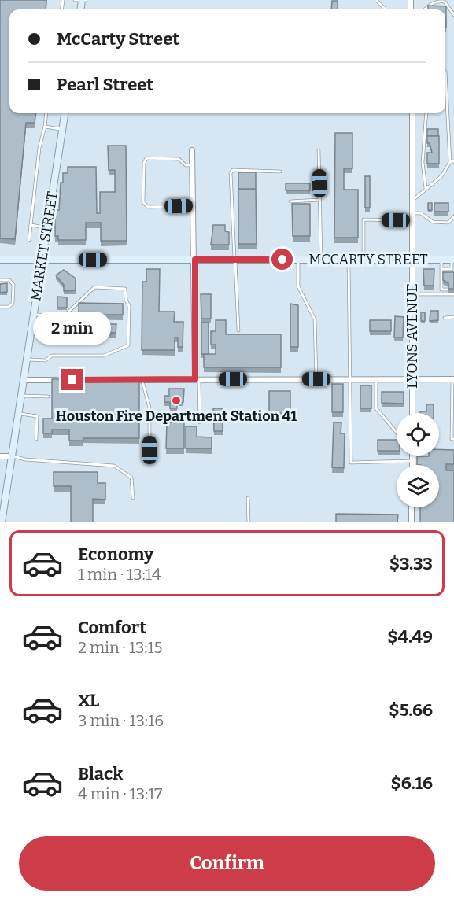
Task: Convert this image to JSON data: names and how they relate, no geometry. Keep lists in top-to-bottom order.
{
  "streets": {
    "main road": ["MARKET STREET", "MCCARTY STREET"],
    "street": ["LYONS AVENUE"]
  },
  "crossings": [
    ["MARKET STREET", "MCCARTY STREET"],
    ["MCCARTY STREET", "LYONS AVENUE"]
  ],
  "places": ["Houston Fire Department Station 41"],
  "page": {
    "banner": ["McCarty Street", "Pearl Street"],
    "bubble": "2 min",
    "list": [
      {
        "name": "Economy",
        "note": "1 min · 13:14",
        "value": "$3.33"
      },
      {
        "name": "Comfort",
        "note": "2 min · 13:15",
        "value": "$4.49"
      },
      {
        "name": "XL",
        "note": "3 min · 13:16",
        "value": "$5.66"
      },
      {
        "name": "Black",
        "note": "4 min · 13:17",
        "value": "$6.16"
      }
    ],
    "buttons": "Confirm"
  }
}
